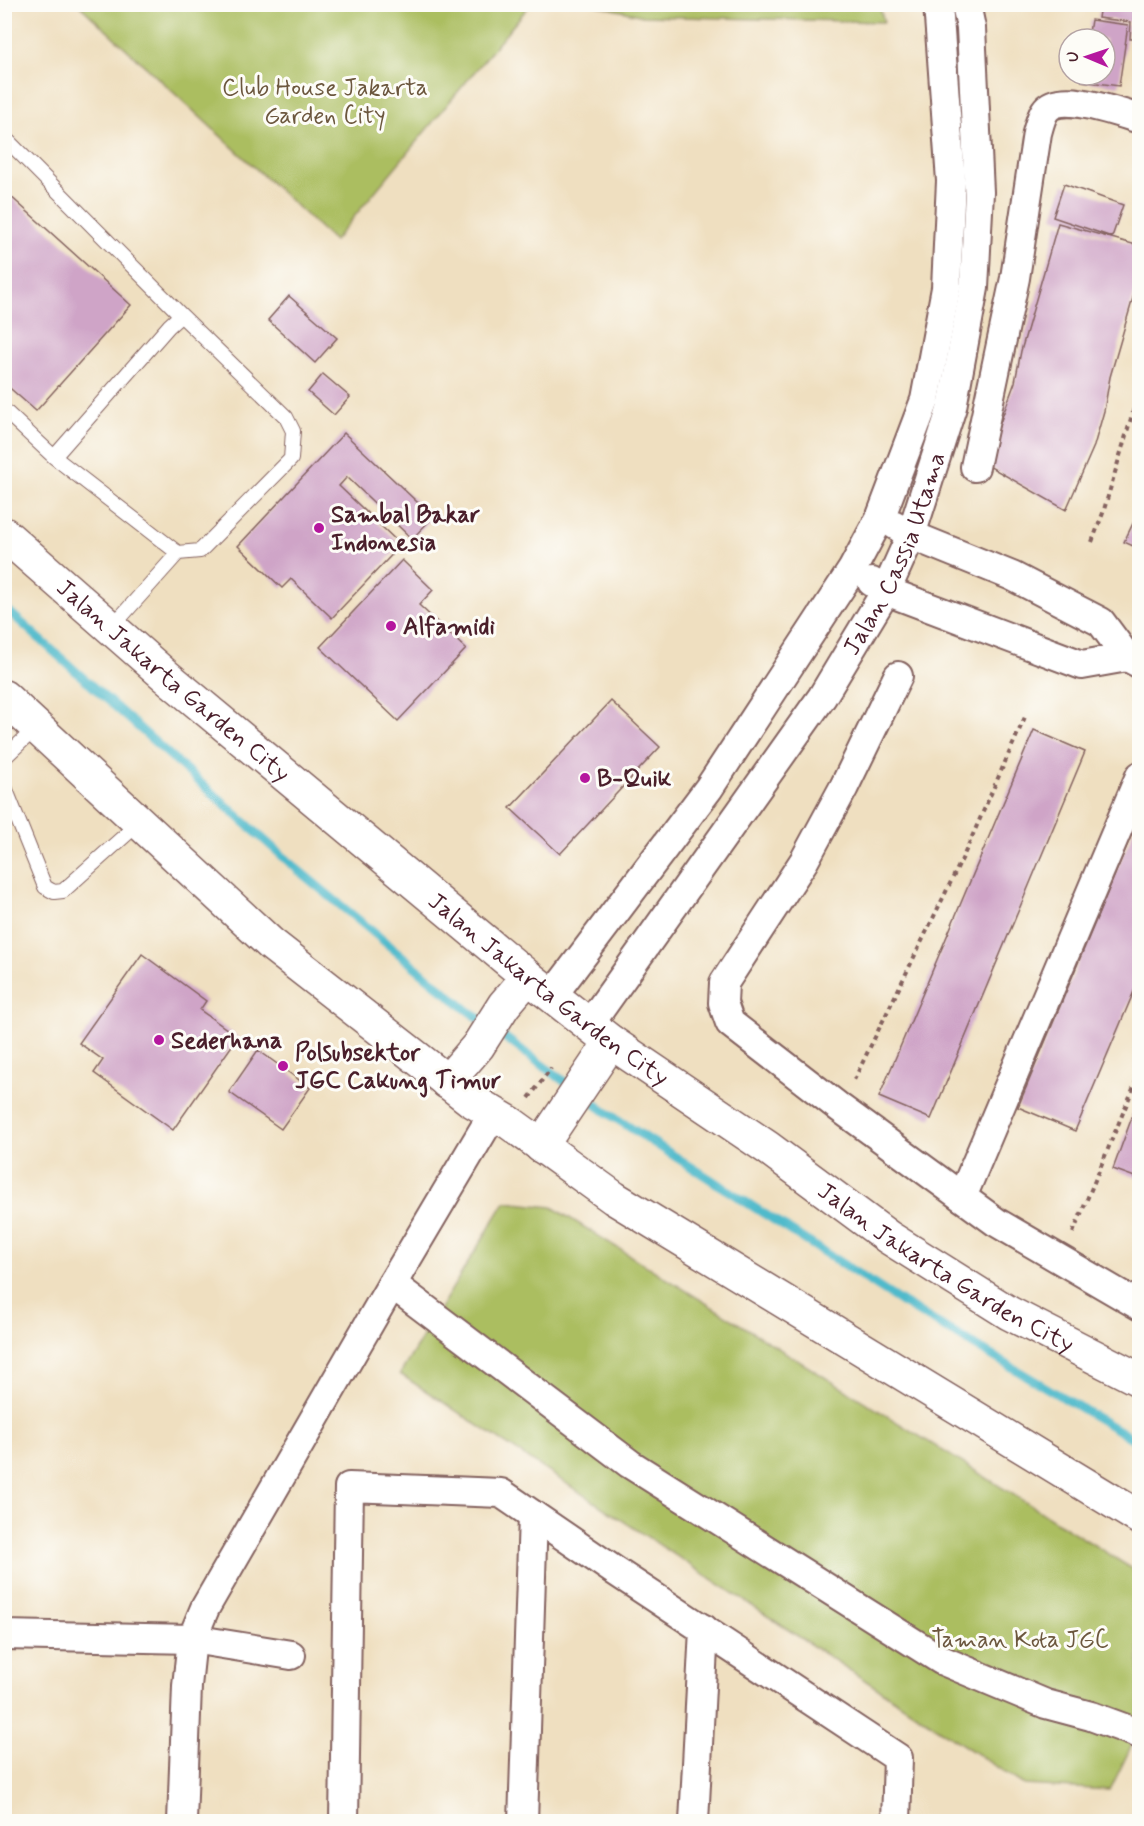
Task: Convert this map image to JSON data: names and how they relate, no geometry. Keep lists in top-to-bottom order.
{
  "streets": {
    "street": ["Jalan Cassia Utama", "Jalan Jakarta Garden City"]
  },
  "crossings": [
    ["Jalan Cassia Utama", "Jalan Jakarta Garden City"]
  ],
  "parks": ["Club House Jakarta Garden City", "Taman Kota JGC"],
  "places": [
    "Sambal Bakar Indonesia",
    "Alfamidi",
    "B-Quik",
    "Sederhana",
    "Polsubsektor JGC Cakung Timur"
  ],
  "north": "left"
}
